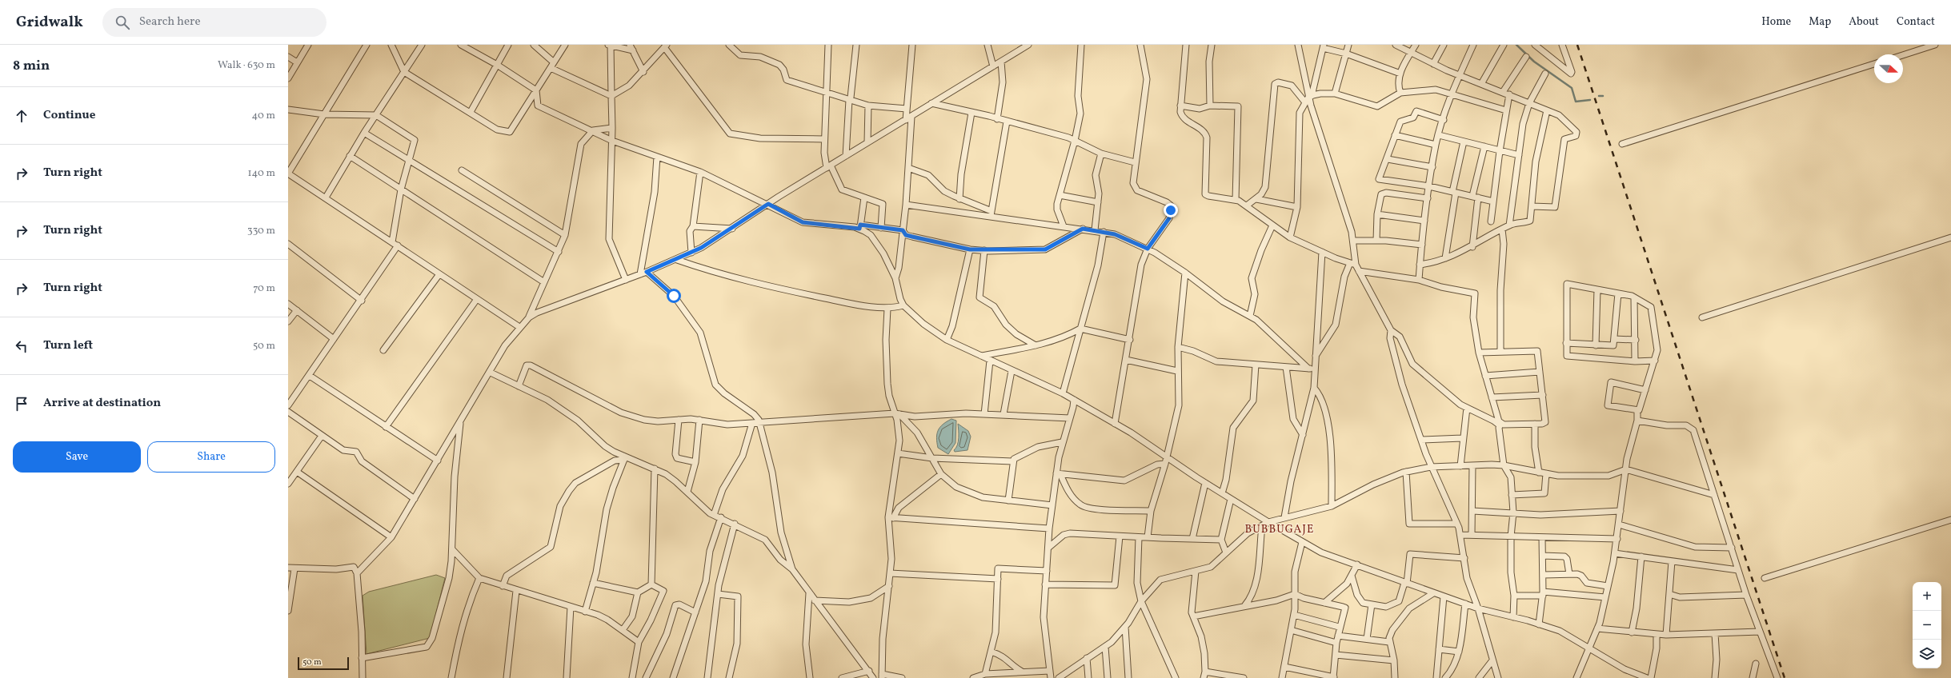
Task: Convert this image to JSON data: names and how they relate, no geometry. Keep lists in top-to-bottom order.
{
  "districts": ["BUBBUGAJE"],
  "scale_bar": "50 m",
  "north": "right",
  "page": {
    "header": "Gridwalk",
    "search": "Search here",
    "nav": [
      "Home",
      "Map",
      "About",
      "Contact"
    ],
    "heading": ["8 min", "Walk · 630 m"],
    "list": [
      ["Continue", "40 m"],
      ["Turn right", "140 m"],
      ["Turn right", "330 m"],
      ["Turn right", "70 m"],
      ["Turn left", "50 m"],
      "Arrive at destination"
    ],
    "buttons": ["Save", "Share"],
    "map_buttons": ["+", "−"],
    "scale": "50 m"
  }
}
